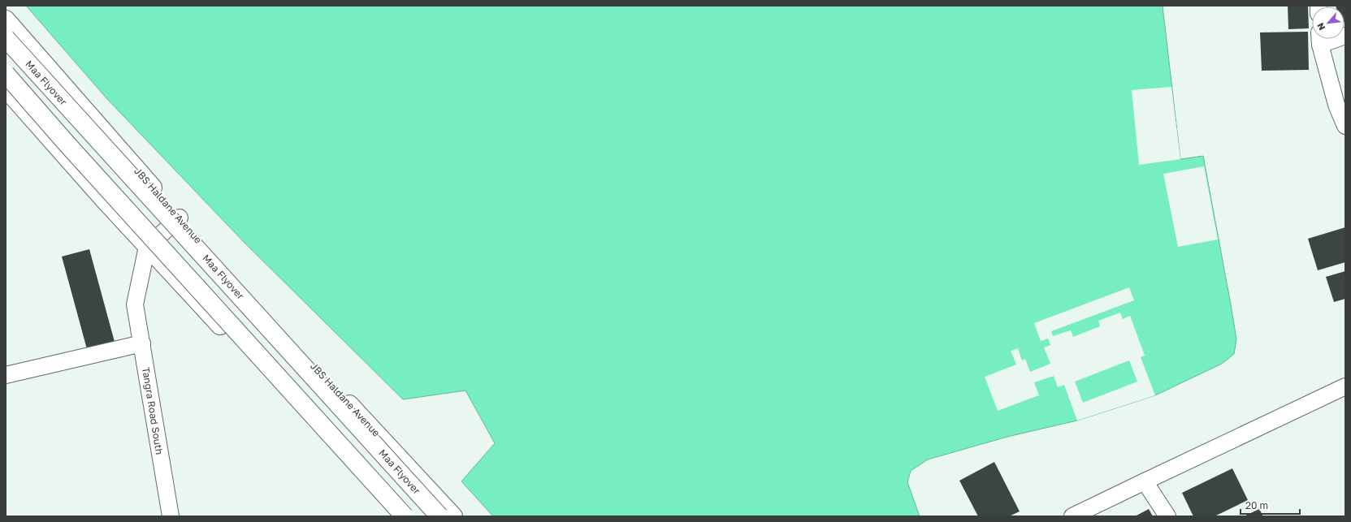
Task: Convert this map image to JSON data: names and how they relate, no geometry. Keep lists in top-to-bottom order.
{
  "streets": {
    "main road": ["Maa Flyover", "JBS Haldane Avenue"],
    "street": ["Tangra Road South"]
  },
  "scale_bar": "20 m",
  "north": "bottom left"
}
